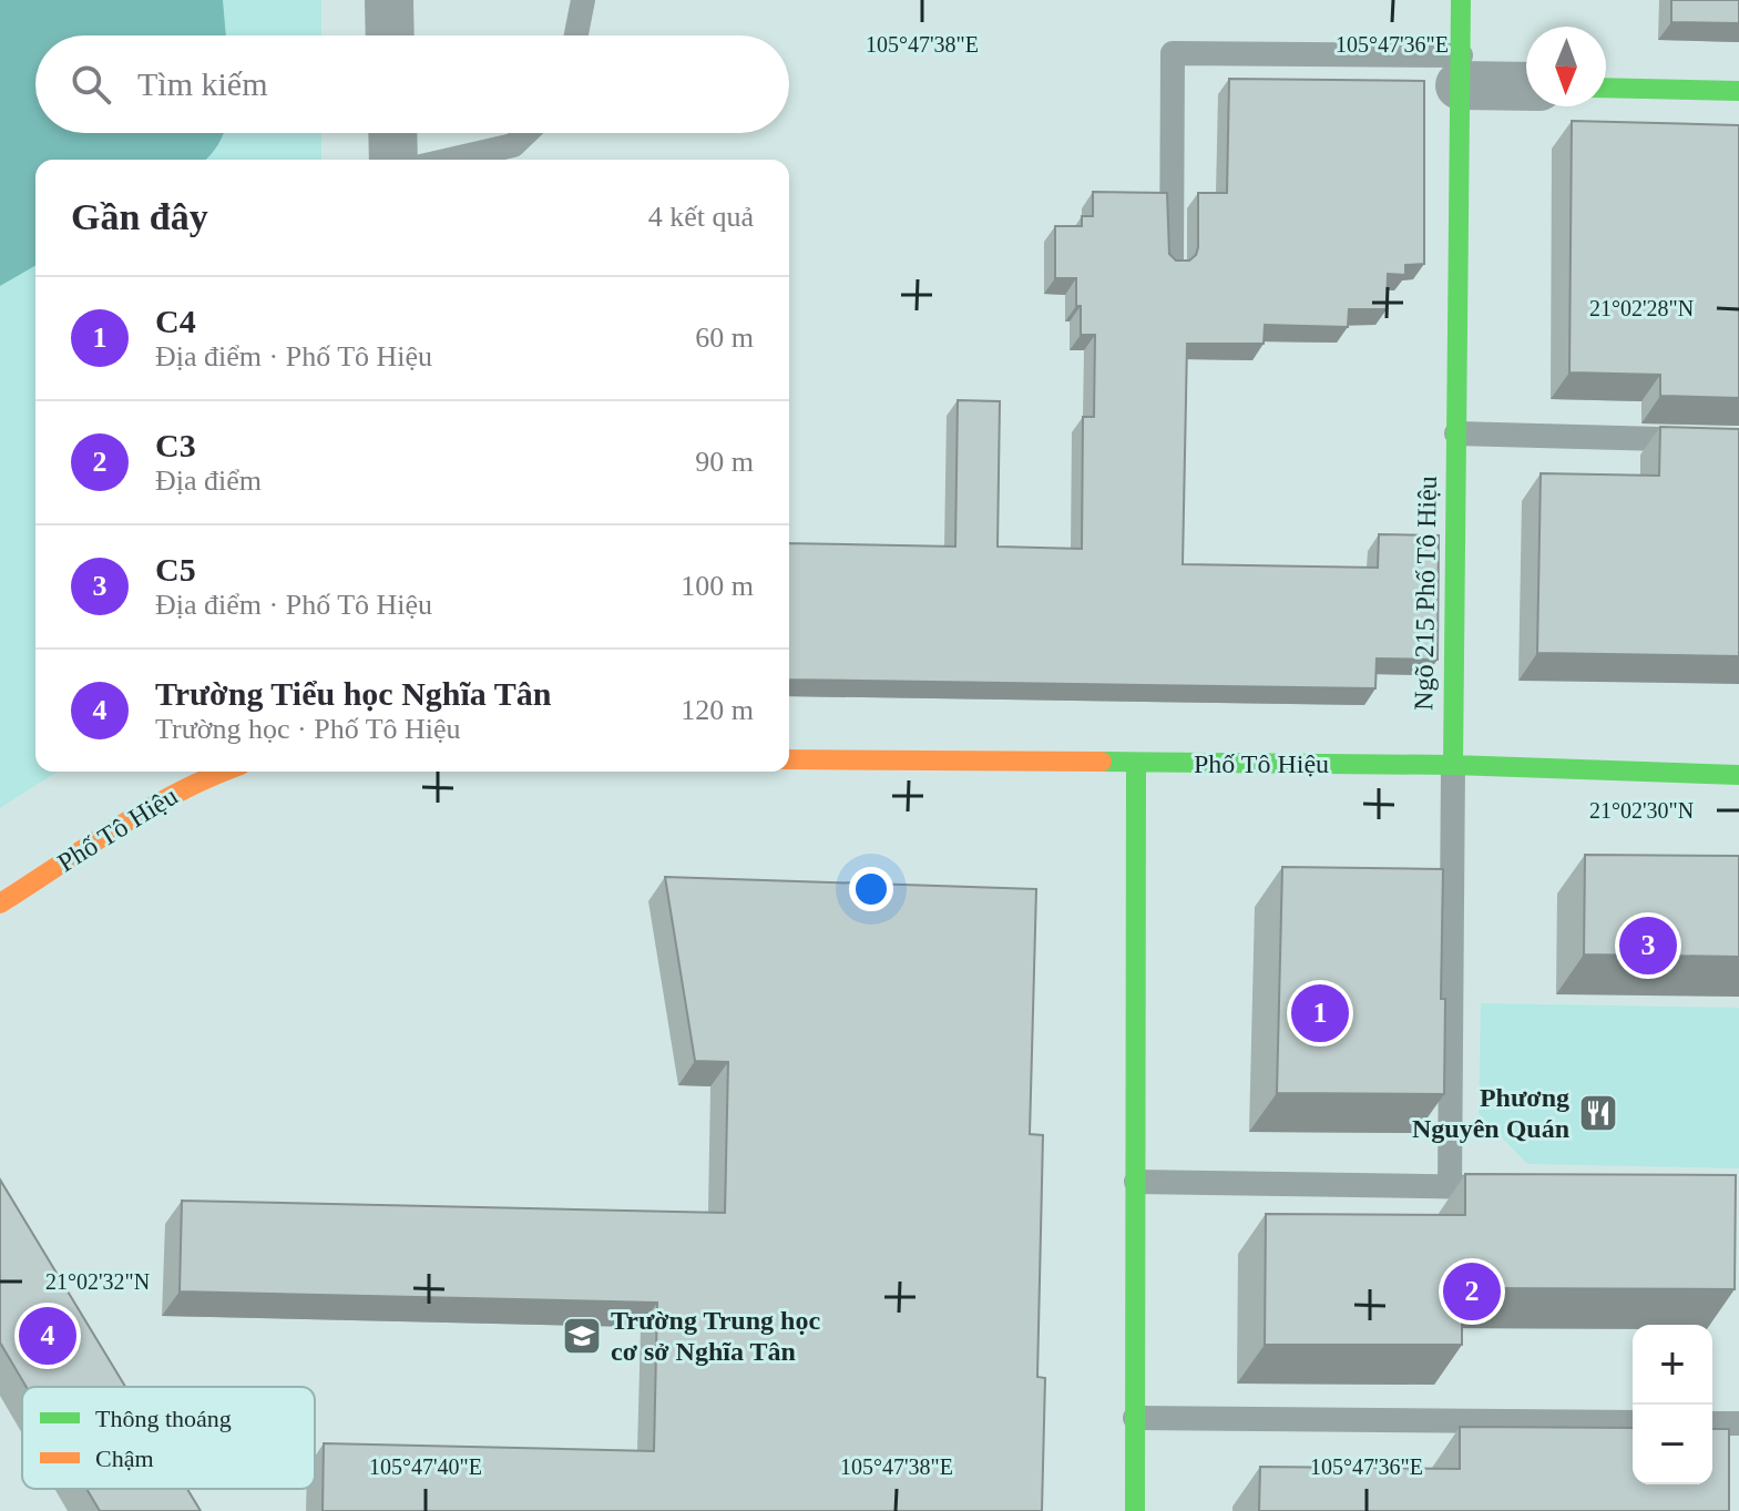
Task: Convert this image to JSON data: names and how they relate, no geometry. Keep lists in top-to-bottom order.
{
  "streets": {
    "street": ["Ngõ 215 Phố Tô Hiệu", "Phố Tô Hiệu"]
  },
  "crossings": [
    ["Ngõ 215 Phố Tô Hiệu", "Phố Tô Hiệu"]
  ],
  "places": {
    "restaurant": ["Phương Nguyên Quán"],
    "school or university": ["Trường Trung học cơ sở Nghĩa Tân"]
  },
  "legend": ["Thông thoáng", "Chậm"],
  "north": "bottom",
  "page": {
    "search": "Tìm kiếm",
    "heading": ["Gần đây", "4 kết quả"],
    "list": [
      {
        "mark": "1",
        "name": "C4",
        "note": "Địa điểm · Phố Tô Hiệu",
        "value": "60 m"
      },
      {
        "mark": "2",
        "name": "C3",
        "note": "Địa điểm",
        "value": "90 m"
      },
      {
        "mark": "3",
        "name": "C5",
        "note": "Địa điểm · Phố Tô Hiệu",
        "value": "100 m"
      },
      {
        "mark": "4",
        "name": "Trường Tiểu học Nghĩa Tân",
        "note": "Trường học · Phố Tô Hiệu",
        "value": "120 m"
      }
    ],
    "pins": [
      "3",
      "1",
      "2",
      "4"
    ],
    "map_buttons": ["+", "−"]
  },
  "coordinates": [
    "105°47'38\"E",
    "105°47'36\"E",
    "21°02'28\"N",
    "21°02'30\"N",
    "21°02'32\"N",
    "105°47'40\"E"
  ]
}
